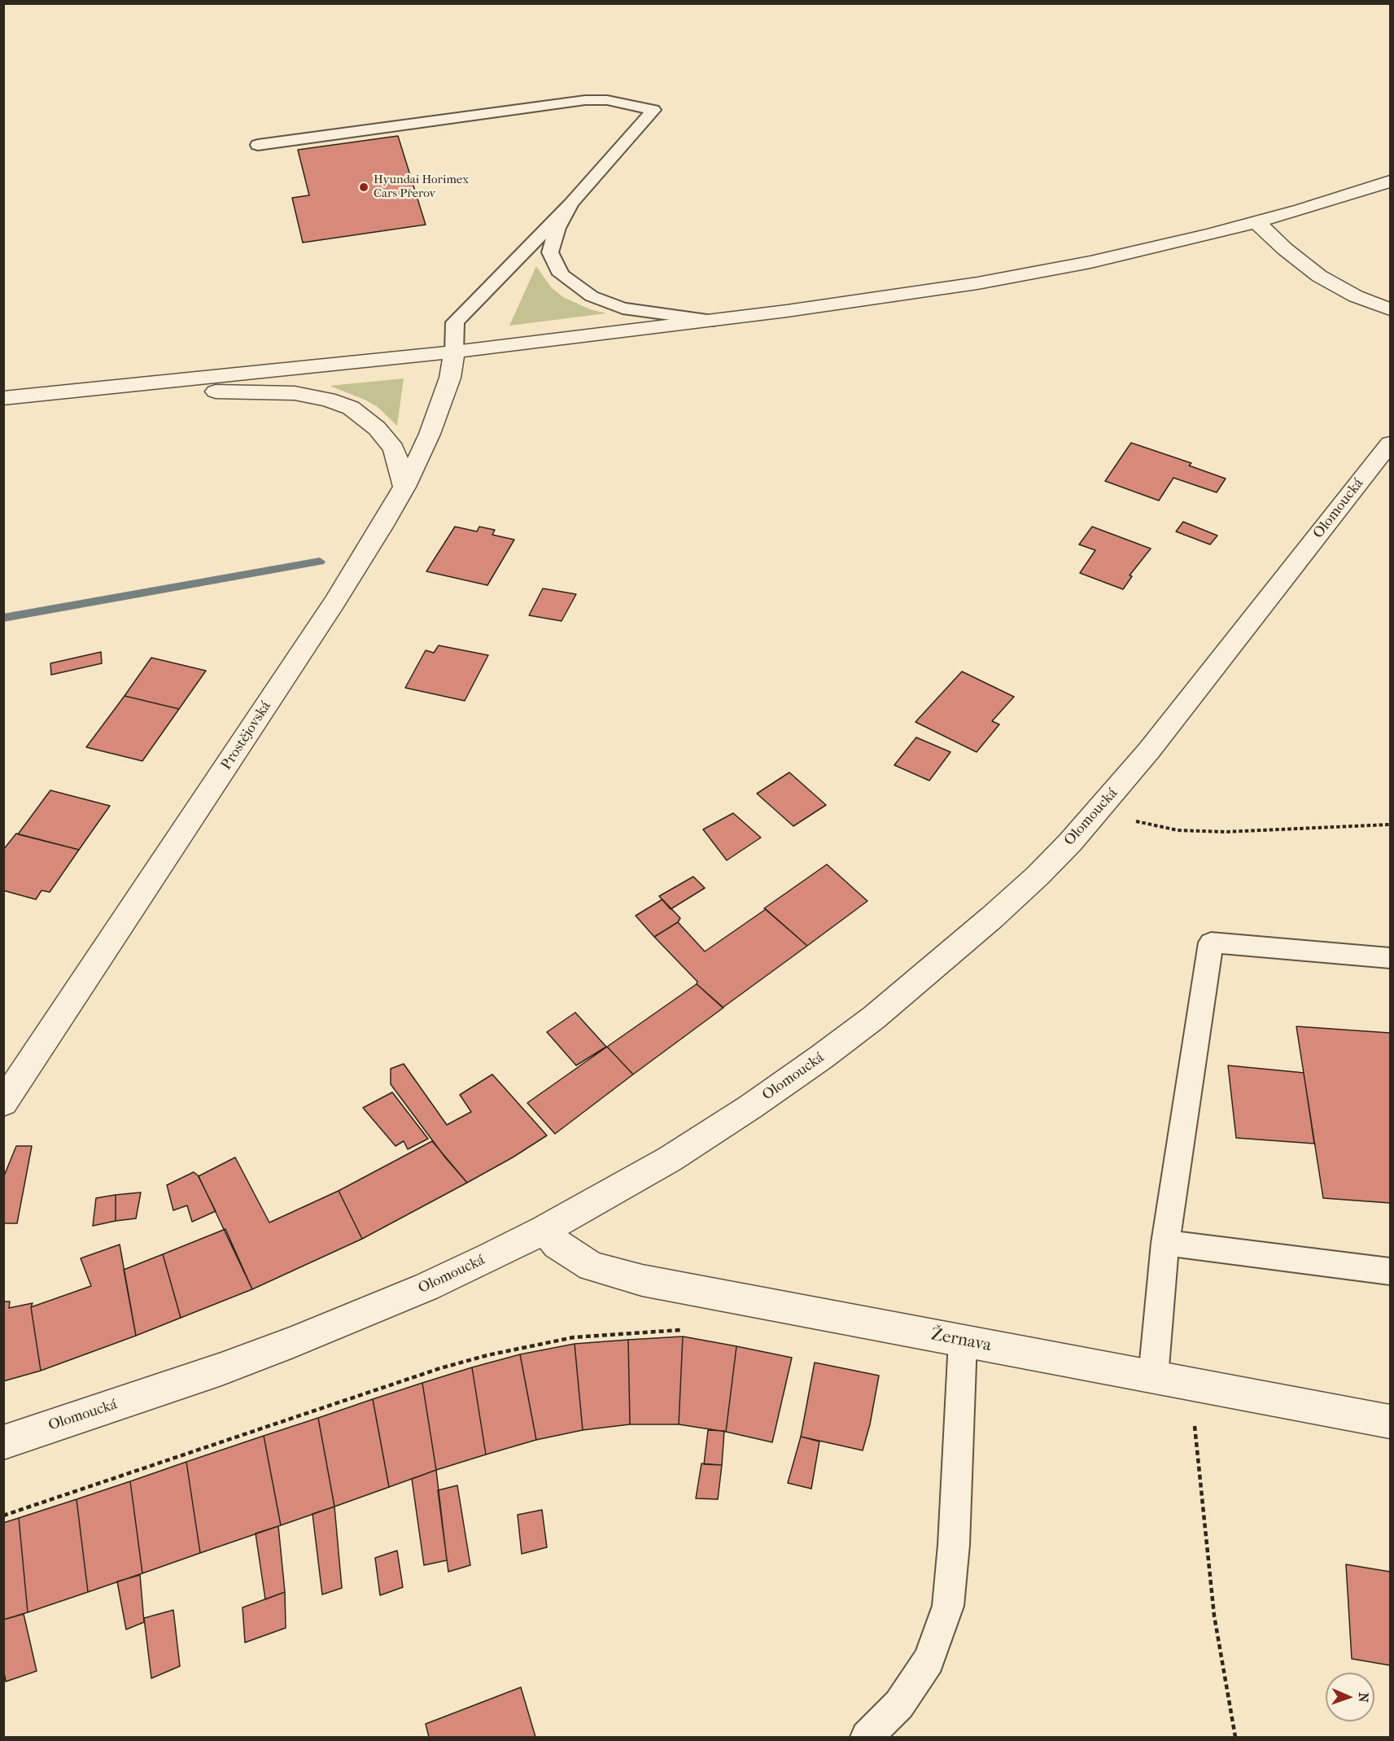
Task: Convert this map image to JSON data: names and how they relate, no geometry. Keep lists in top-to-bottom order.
{
  "streets": {
    "street": ["Olomoucká", "Prostějovská", "Žernava"]
  },
  "crossings": [
    ["Olomoucká", "Žernava"]
  ],
  "places": ["Hyundai Horimex Cars Přerov"],
  "north": "right"
}
